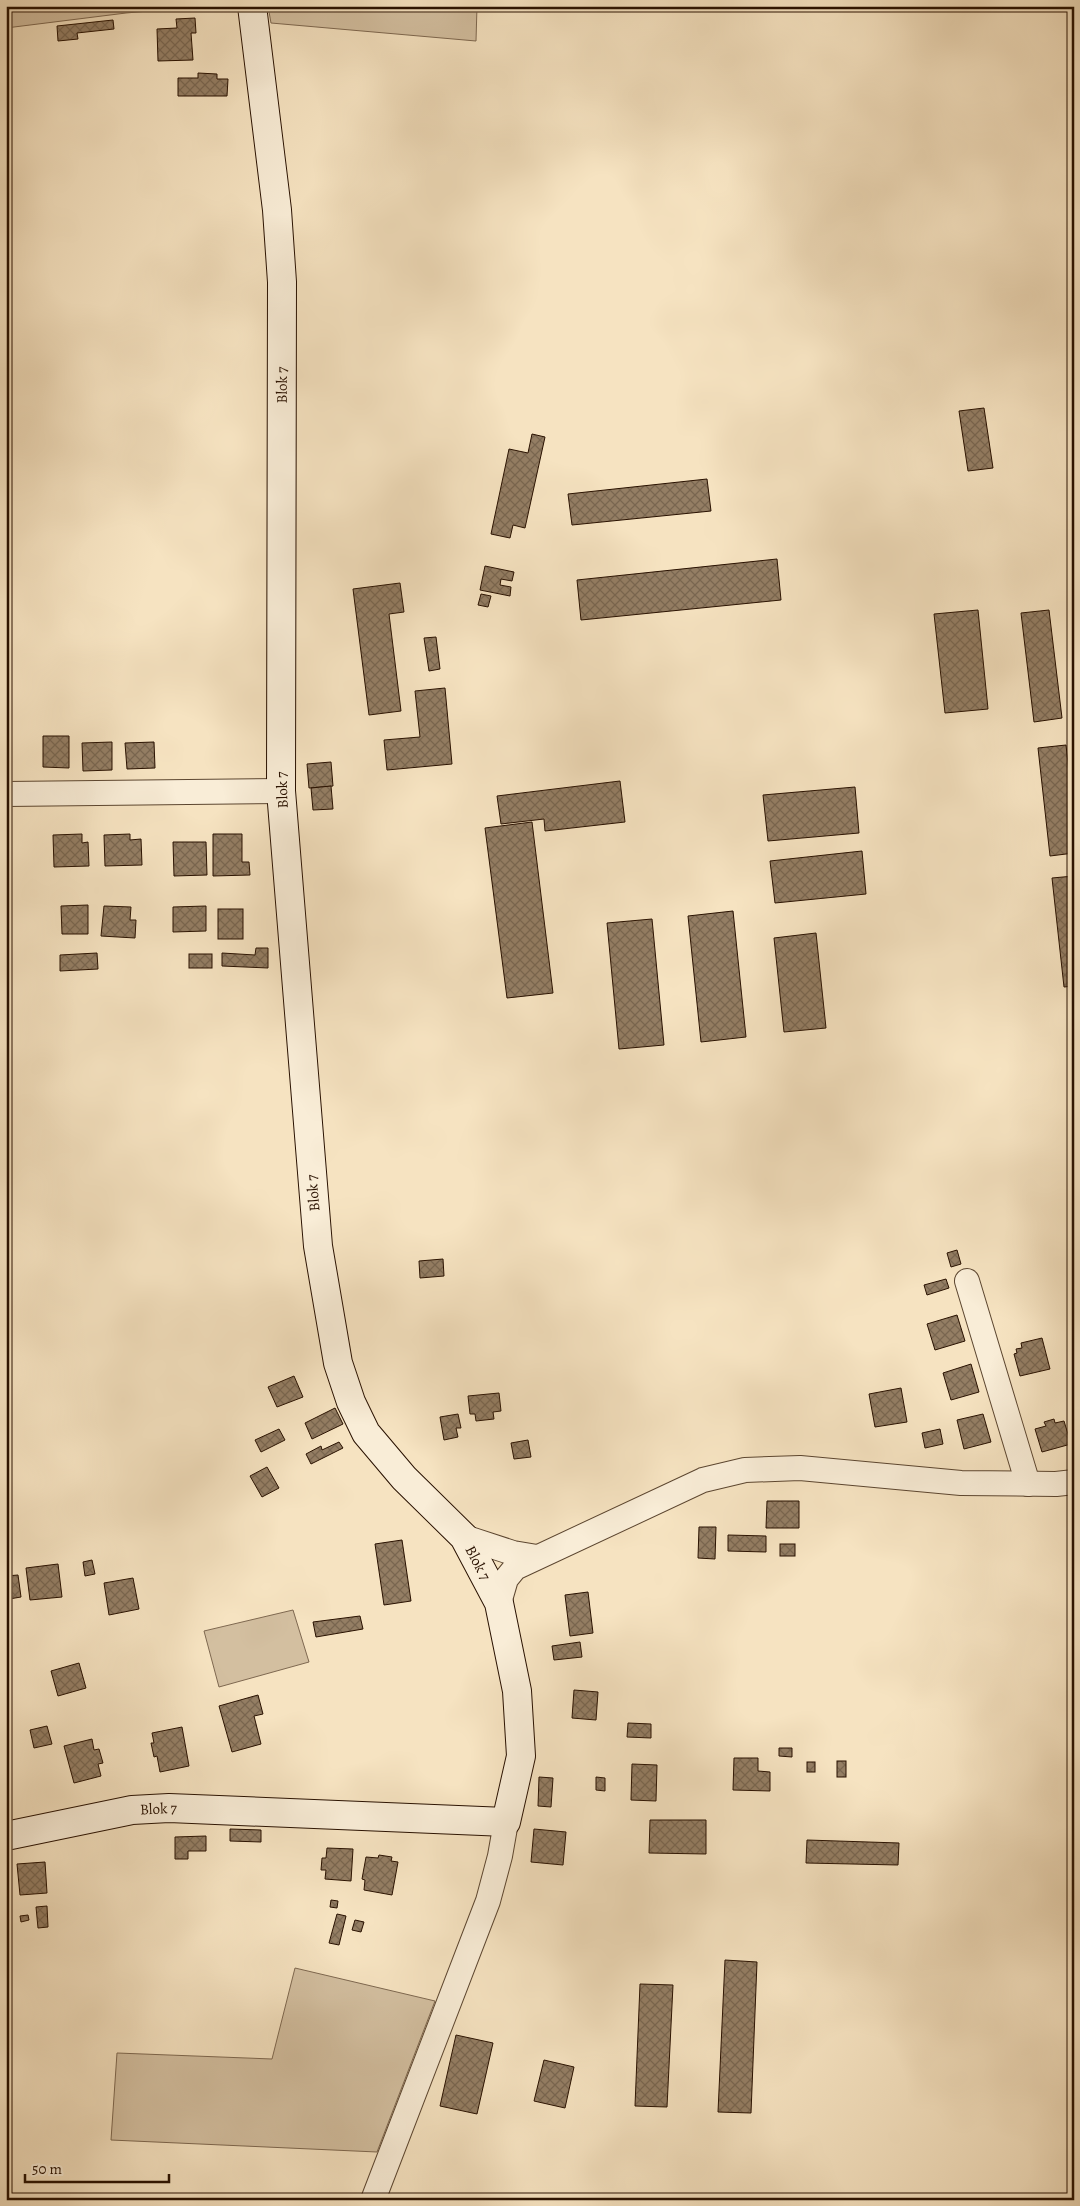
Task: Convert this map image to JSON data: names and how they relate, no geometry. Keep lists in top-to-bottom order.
{
  "streets": {
    "street": ["Blok 7"]
  },
  "scale_bar": "50 m"
}
